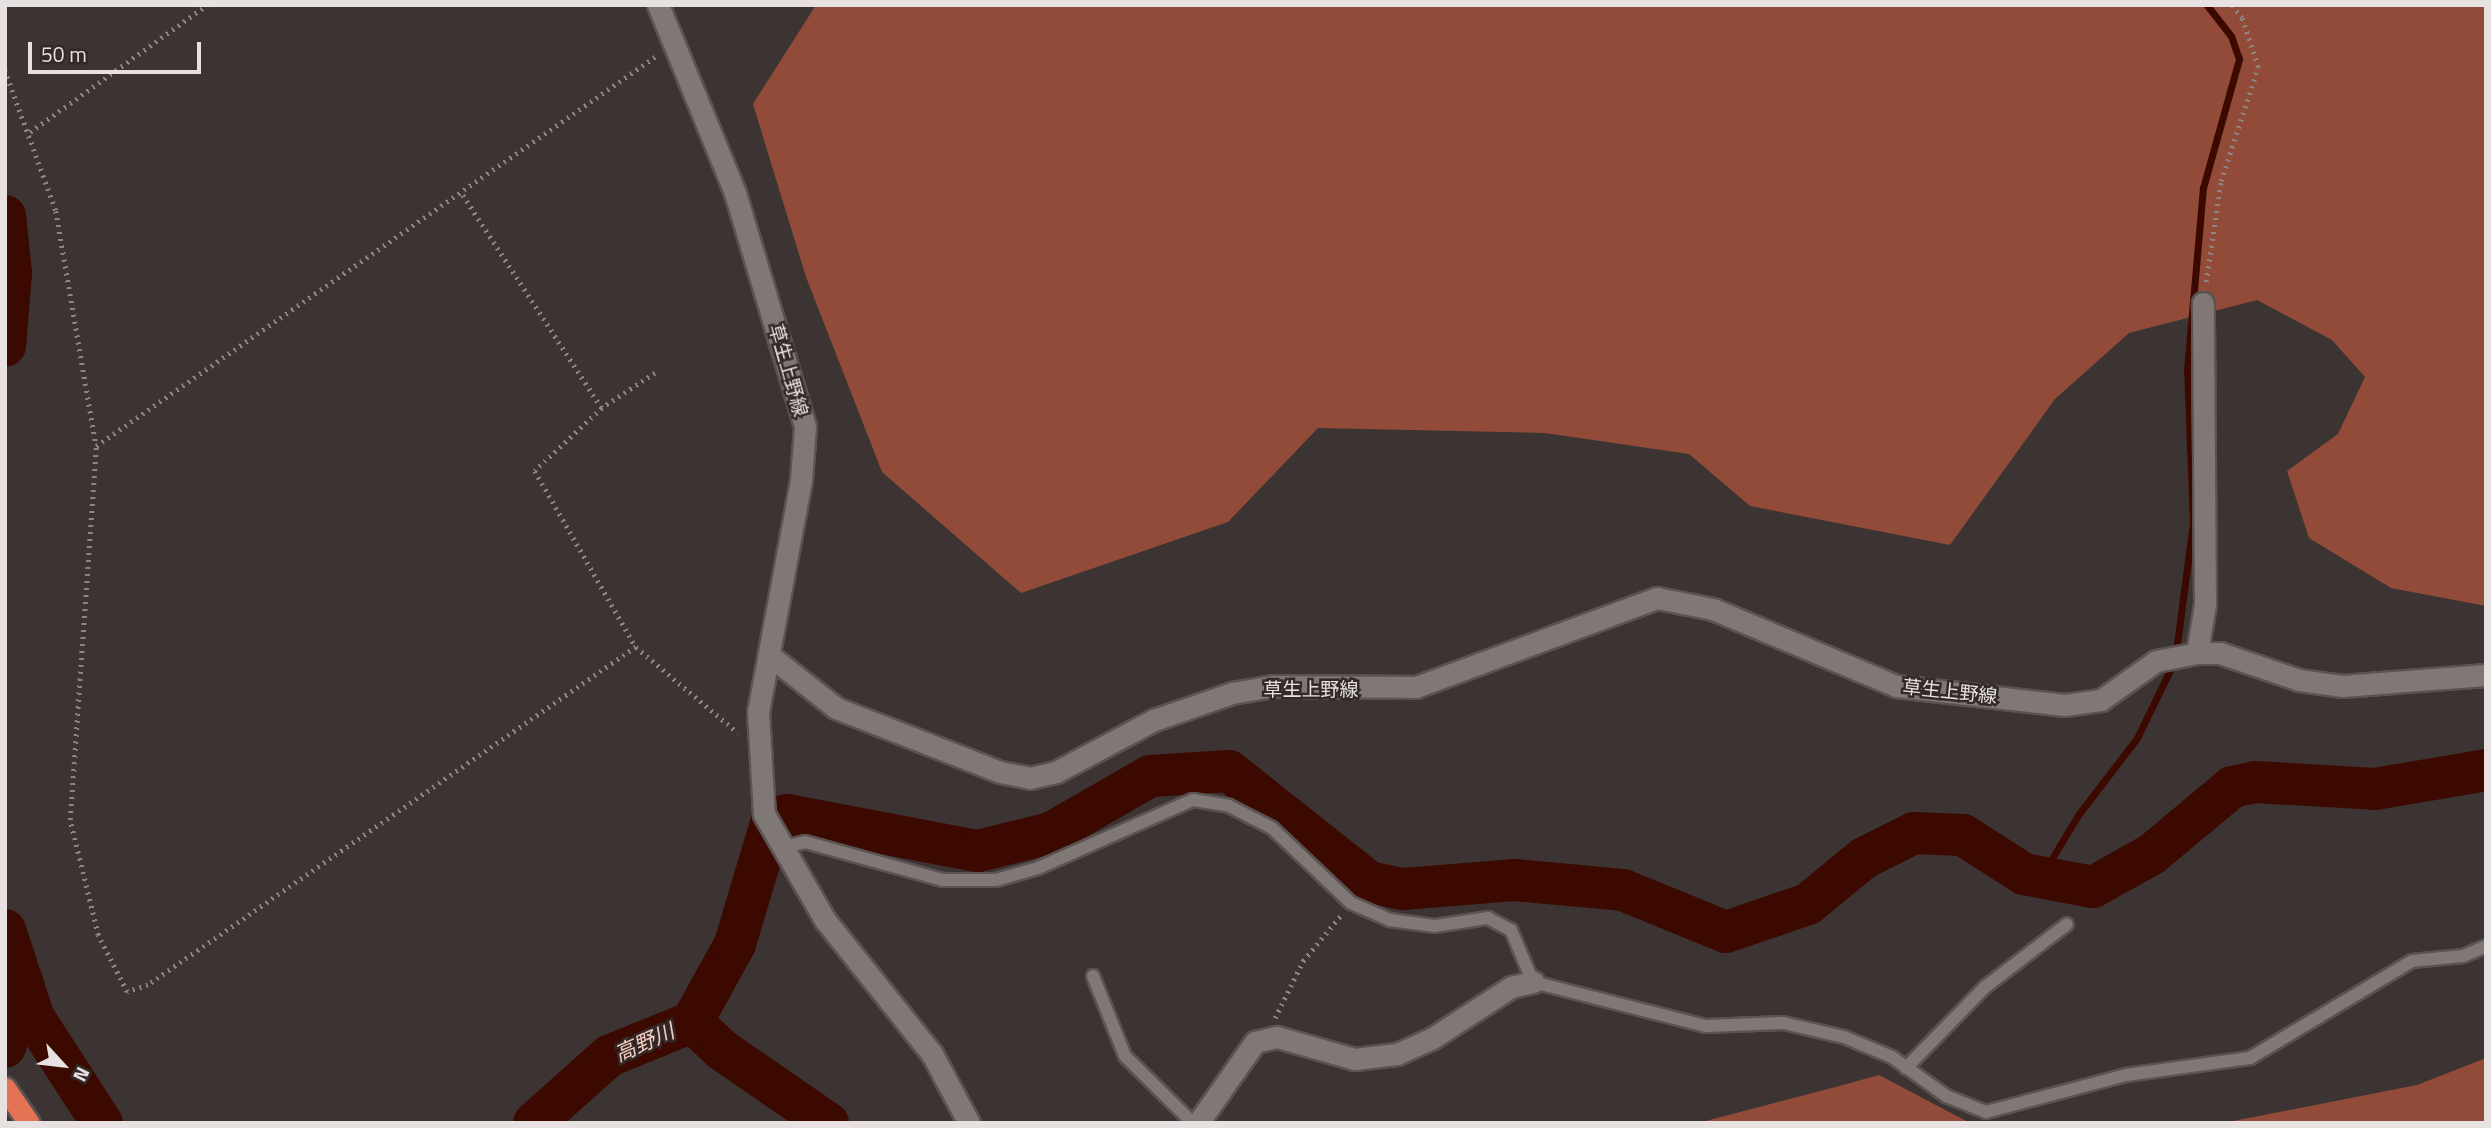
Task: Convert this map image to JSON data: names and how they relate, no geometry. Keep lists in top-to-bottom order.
{
  "streets": {
    "main road": ["草生上野線"]
  },
  "water": ["高野川"],
  "scale_bar": "50 m",
  "north": "bottom right"
}
